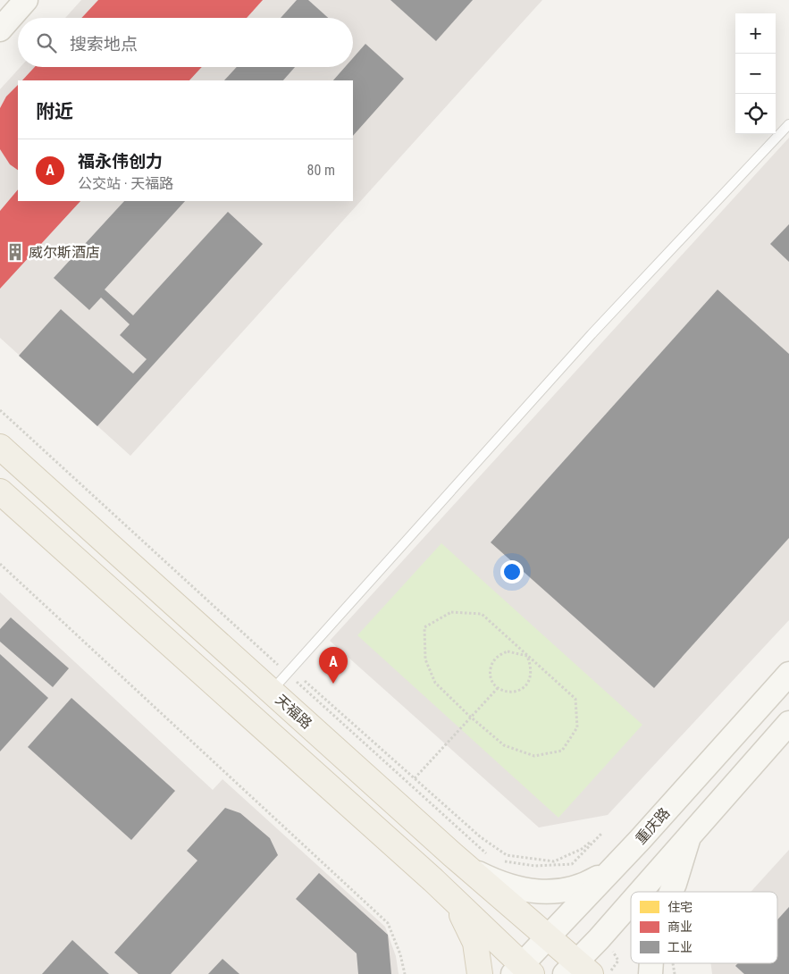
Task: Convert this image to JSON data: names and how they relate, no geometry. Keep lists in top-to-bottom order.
{
  "streets": {
    "main road": ["天福路", "重庆路"]
  },
  "crossings": [
    ["天福路", "重庆路"]
  ],
  "places": {
    "building": ["威尔斯酒店"]
  },
  "legend": ["住宅", "商业", "工业"],
  "page": {
    "map_buttons": ["+", "−"],
    "search": "搜索地点",
    "heading": "附近",
    "list": [
      {
        "mark": "A",
        "name": "福永伟创力",
        "note": "公交站 · 天福路",
        "value": "80 m"
      }
    ],
    "pins": "A"
  }
}
